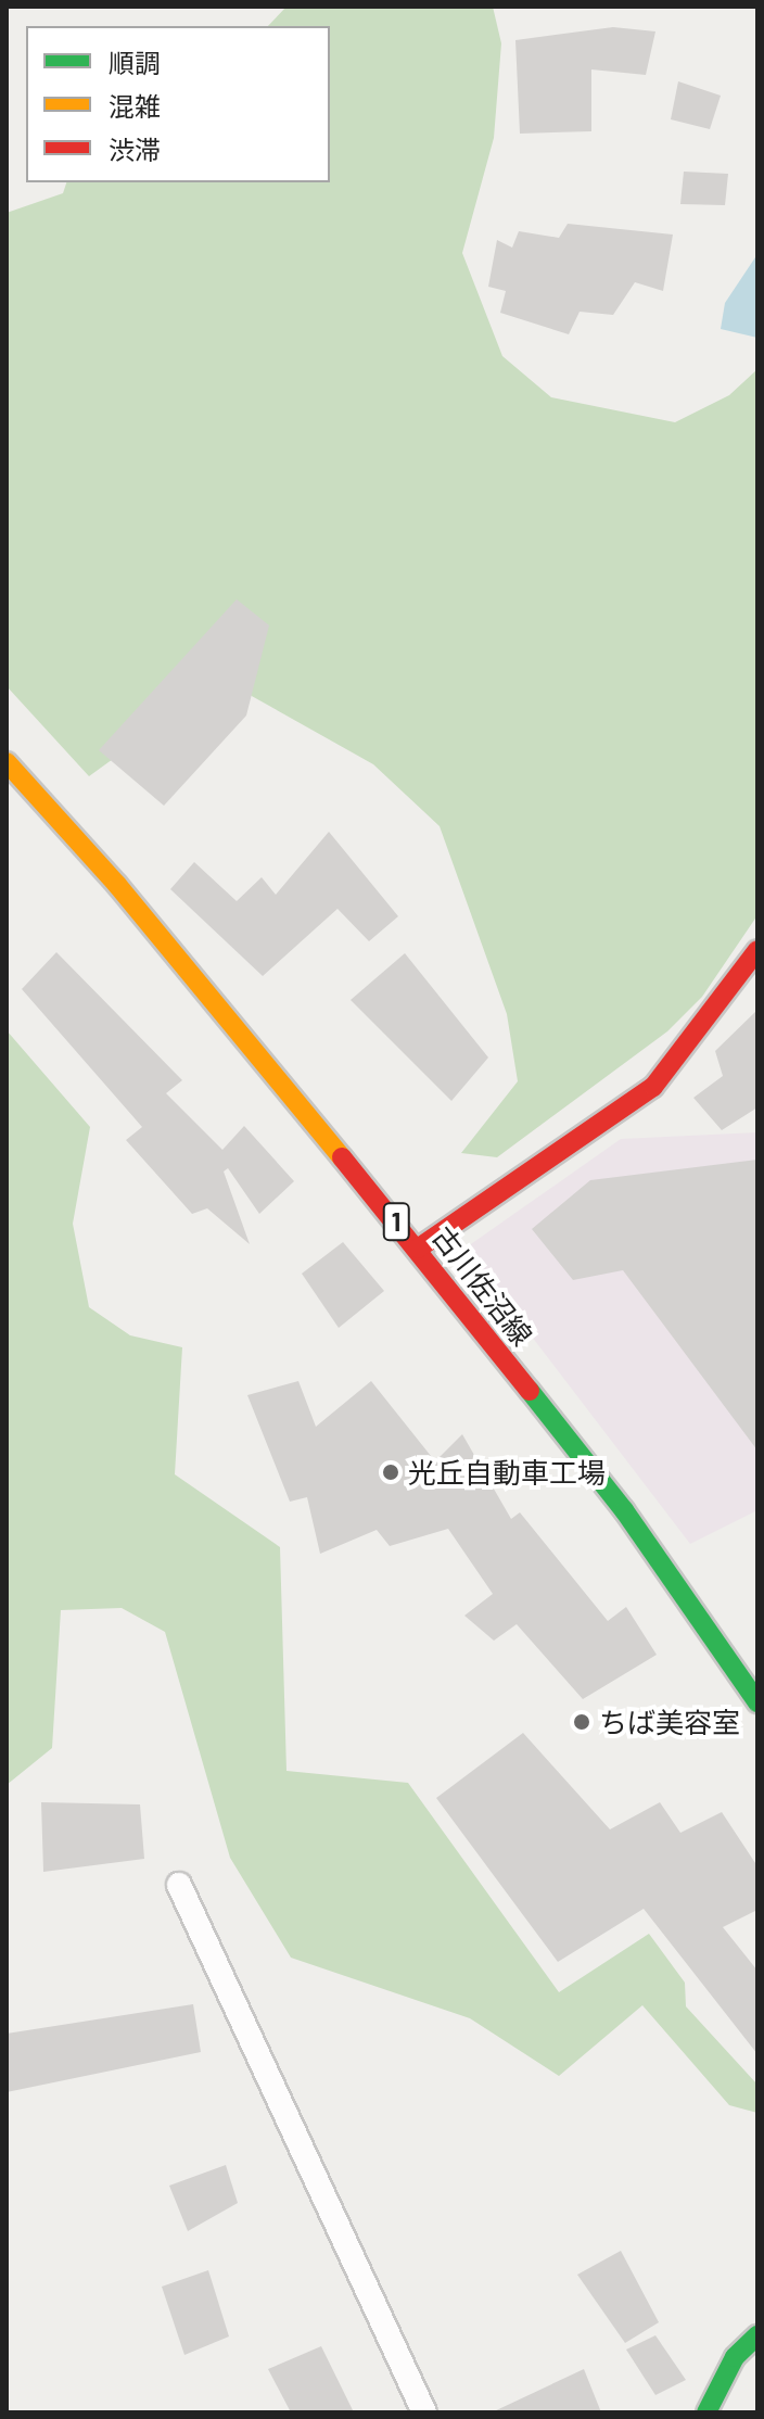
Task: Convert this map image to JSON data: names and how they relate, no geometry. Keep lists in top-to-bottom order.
{
  "streets": {
    "main road": ["1", "古川佐沼線"]
  },
  "places": ["光丘自動車工場", "ちば美容室"],
  "legend": ["順調", "混雑", "渋滞"]
}
